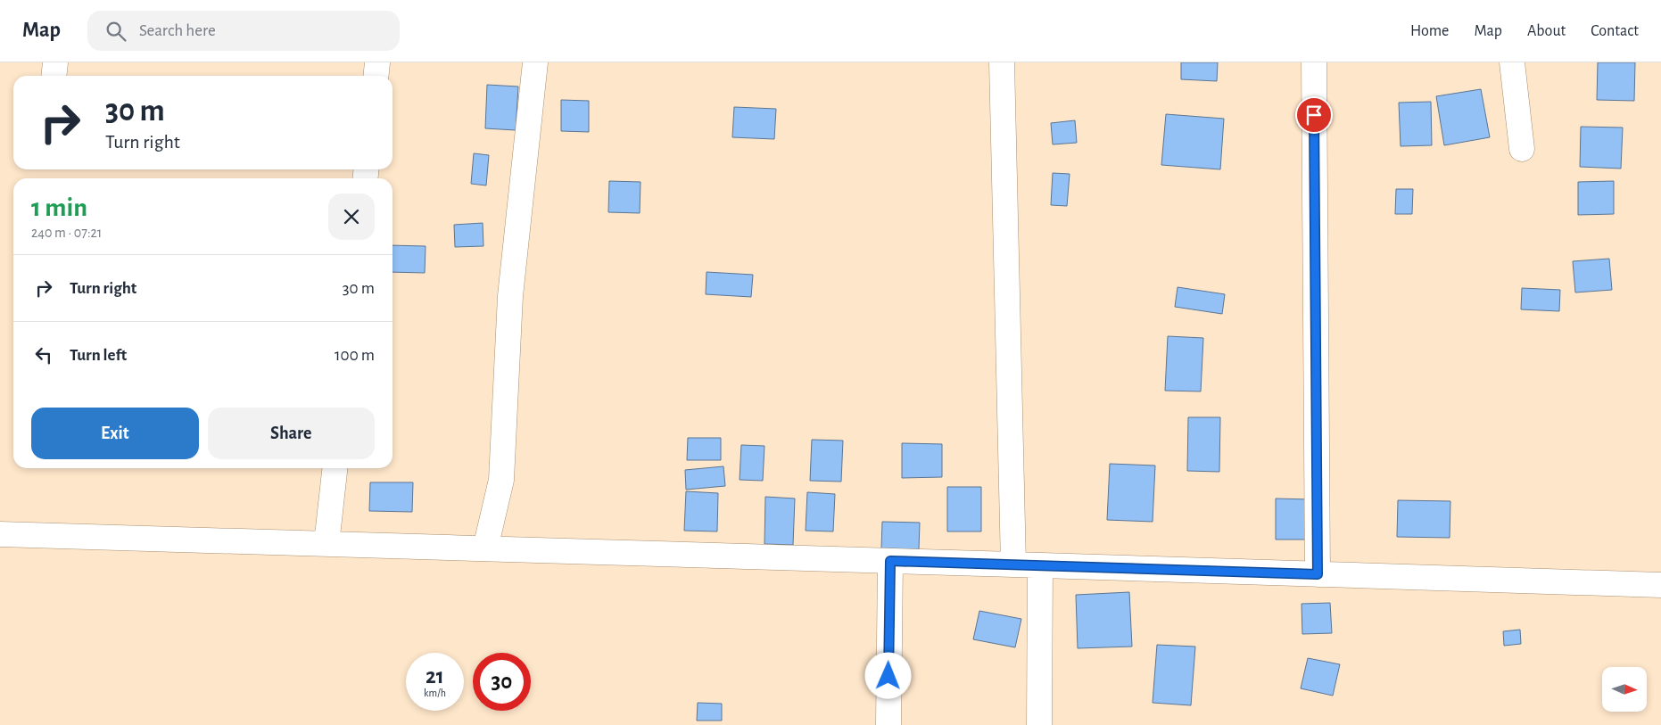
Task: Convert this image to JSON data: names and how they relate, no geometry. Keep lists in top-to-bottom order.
{
  "north": "right",
  "page": {
    "header": "Map",
    "search": "Search here",
    "nav": [
      "Home",
      "Map",
      "About",
      "Contact"
    ],
    "turn": ["30 m", "Turn right"],
    "heading": ["1 min", "240 m · 07:21"],
    "list": [
      {
        "name": "Turn right",
        "value": "30 m"
      },
      {
        "name": "Turn left",
        "value": "100 m"
      }
    ],
    "buttons": ["Exit", "Share"],
    "speed": "21 km/h",
    "limit": "30"
  }
}
